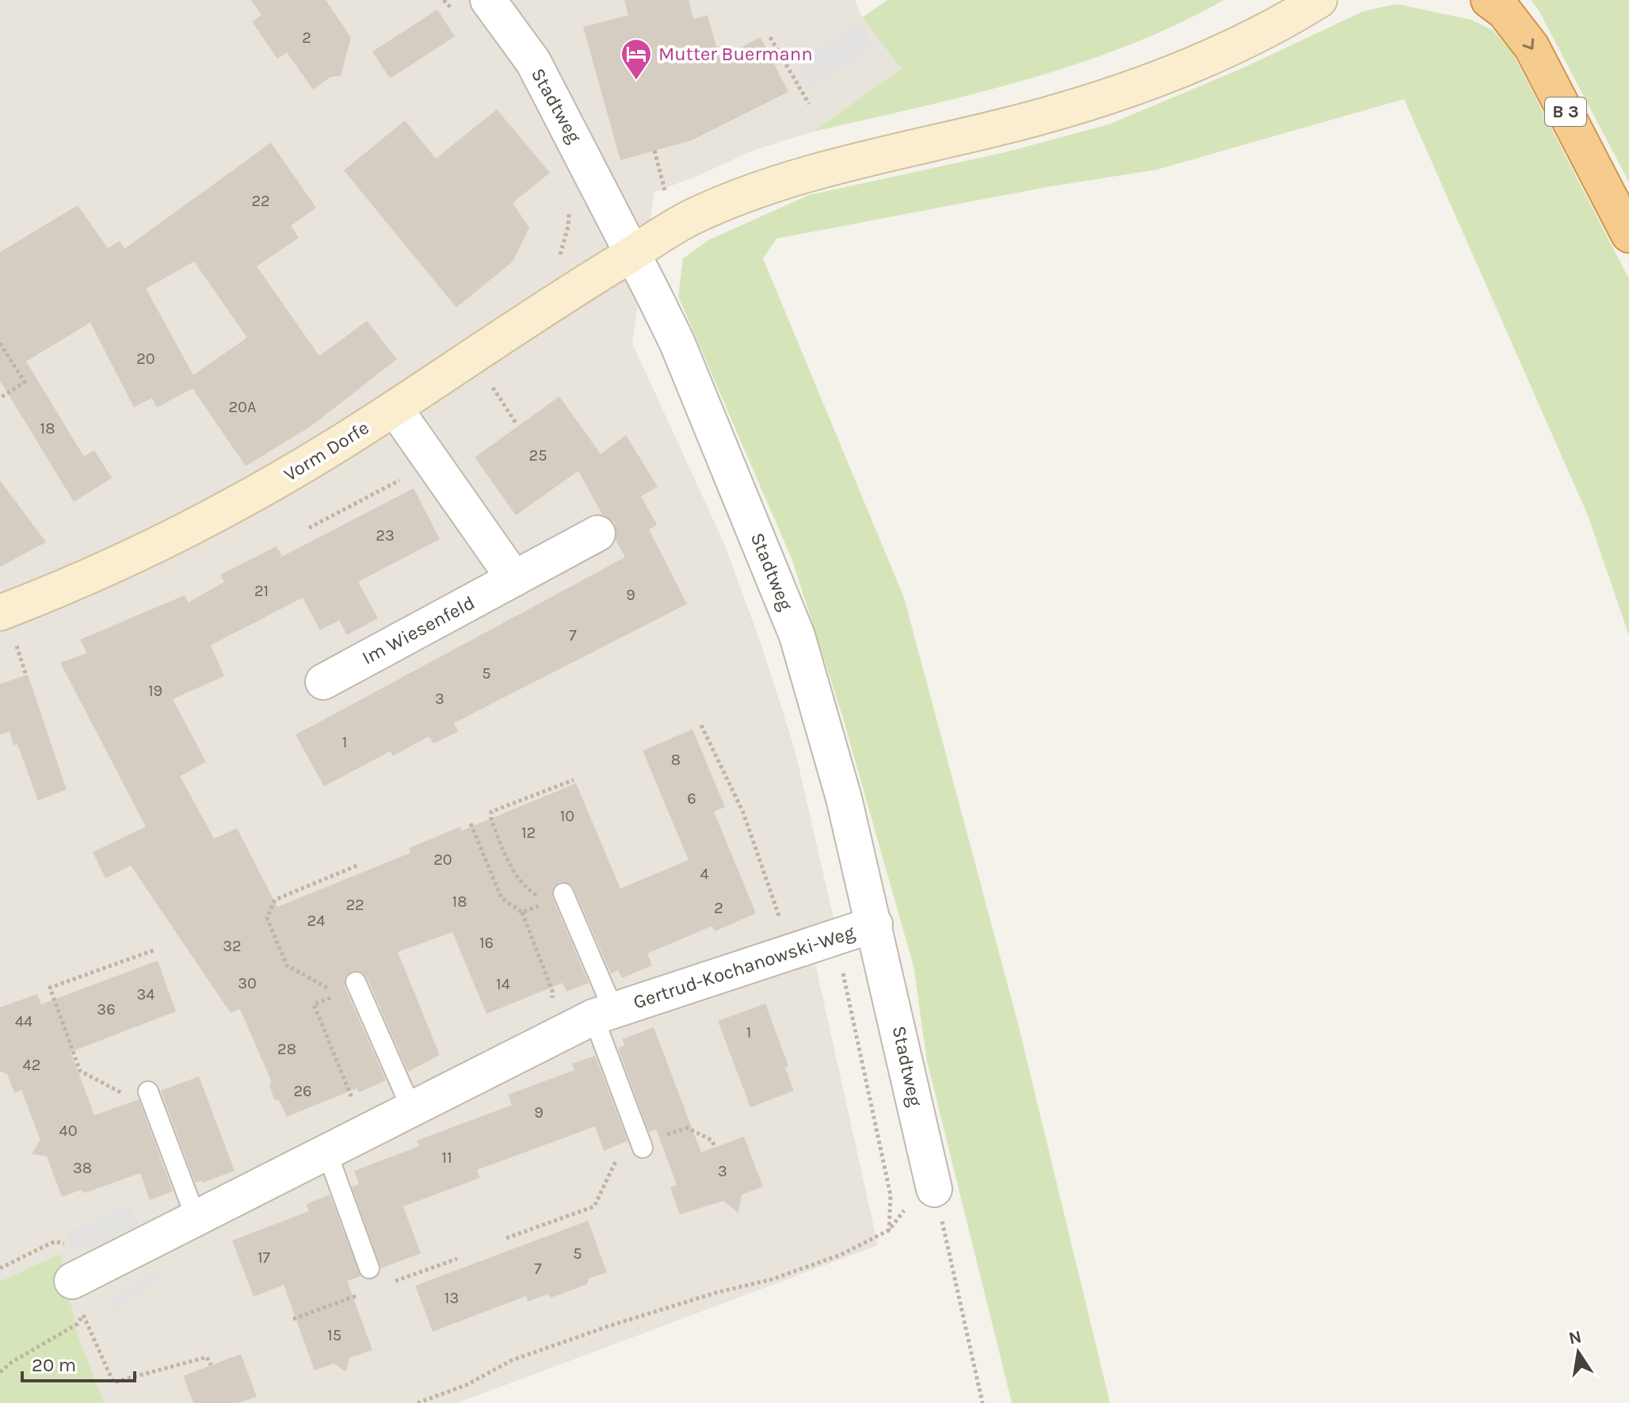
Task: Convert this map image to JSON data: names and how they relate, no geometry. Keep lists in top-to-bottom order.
{
  "streets": {
    "highway": ["B 3"],
    "main road": ["Vorm Dorfe"],
    "street": ["Stadtweg", "Im Wiesenfeld", "Gertrud-Kochanowski-Weg"]
  },
  "crossings": [
    ["Stadtweg", "Vorm Dorfe"],
    ["Stadtweg", "Gertrud-Kochanowski-Weg"]
  ],
  "places": {
    "hotel": ["Mutter Buermann"]
  },
  "house_numbers": [
    "2",
    "22",
    "20",
    "20A",
    "18",
    "25",
    "23",
    "21",
    "9",
    "7",
    "5",
    "19",
    "3",
    "1",
    "8",
    "6",
    "10",
    "12",
    "20",
    "4",
    "18",
    "22",
    "2",
    "24",
    "16",
    "32",
    "30",
    "14",
    "34",
    "36",
    "44",
    "1",
    "28",
    "42",
    "26",
    "9",
    "40",
    "11",
    "38",
    "3",
    "5",
    "17",
    "7",
    "13",
    "15"
  ],
  "scale_bar": "20 m",
  "north": "top"
}
